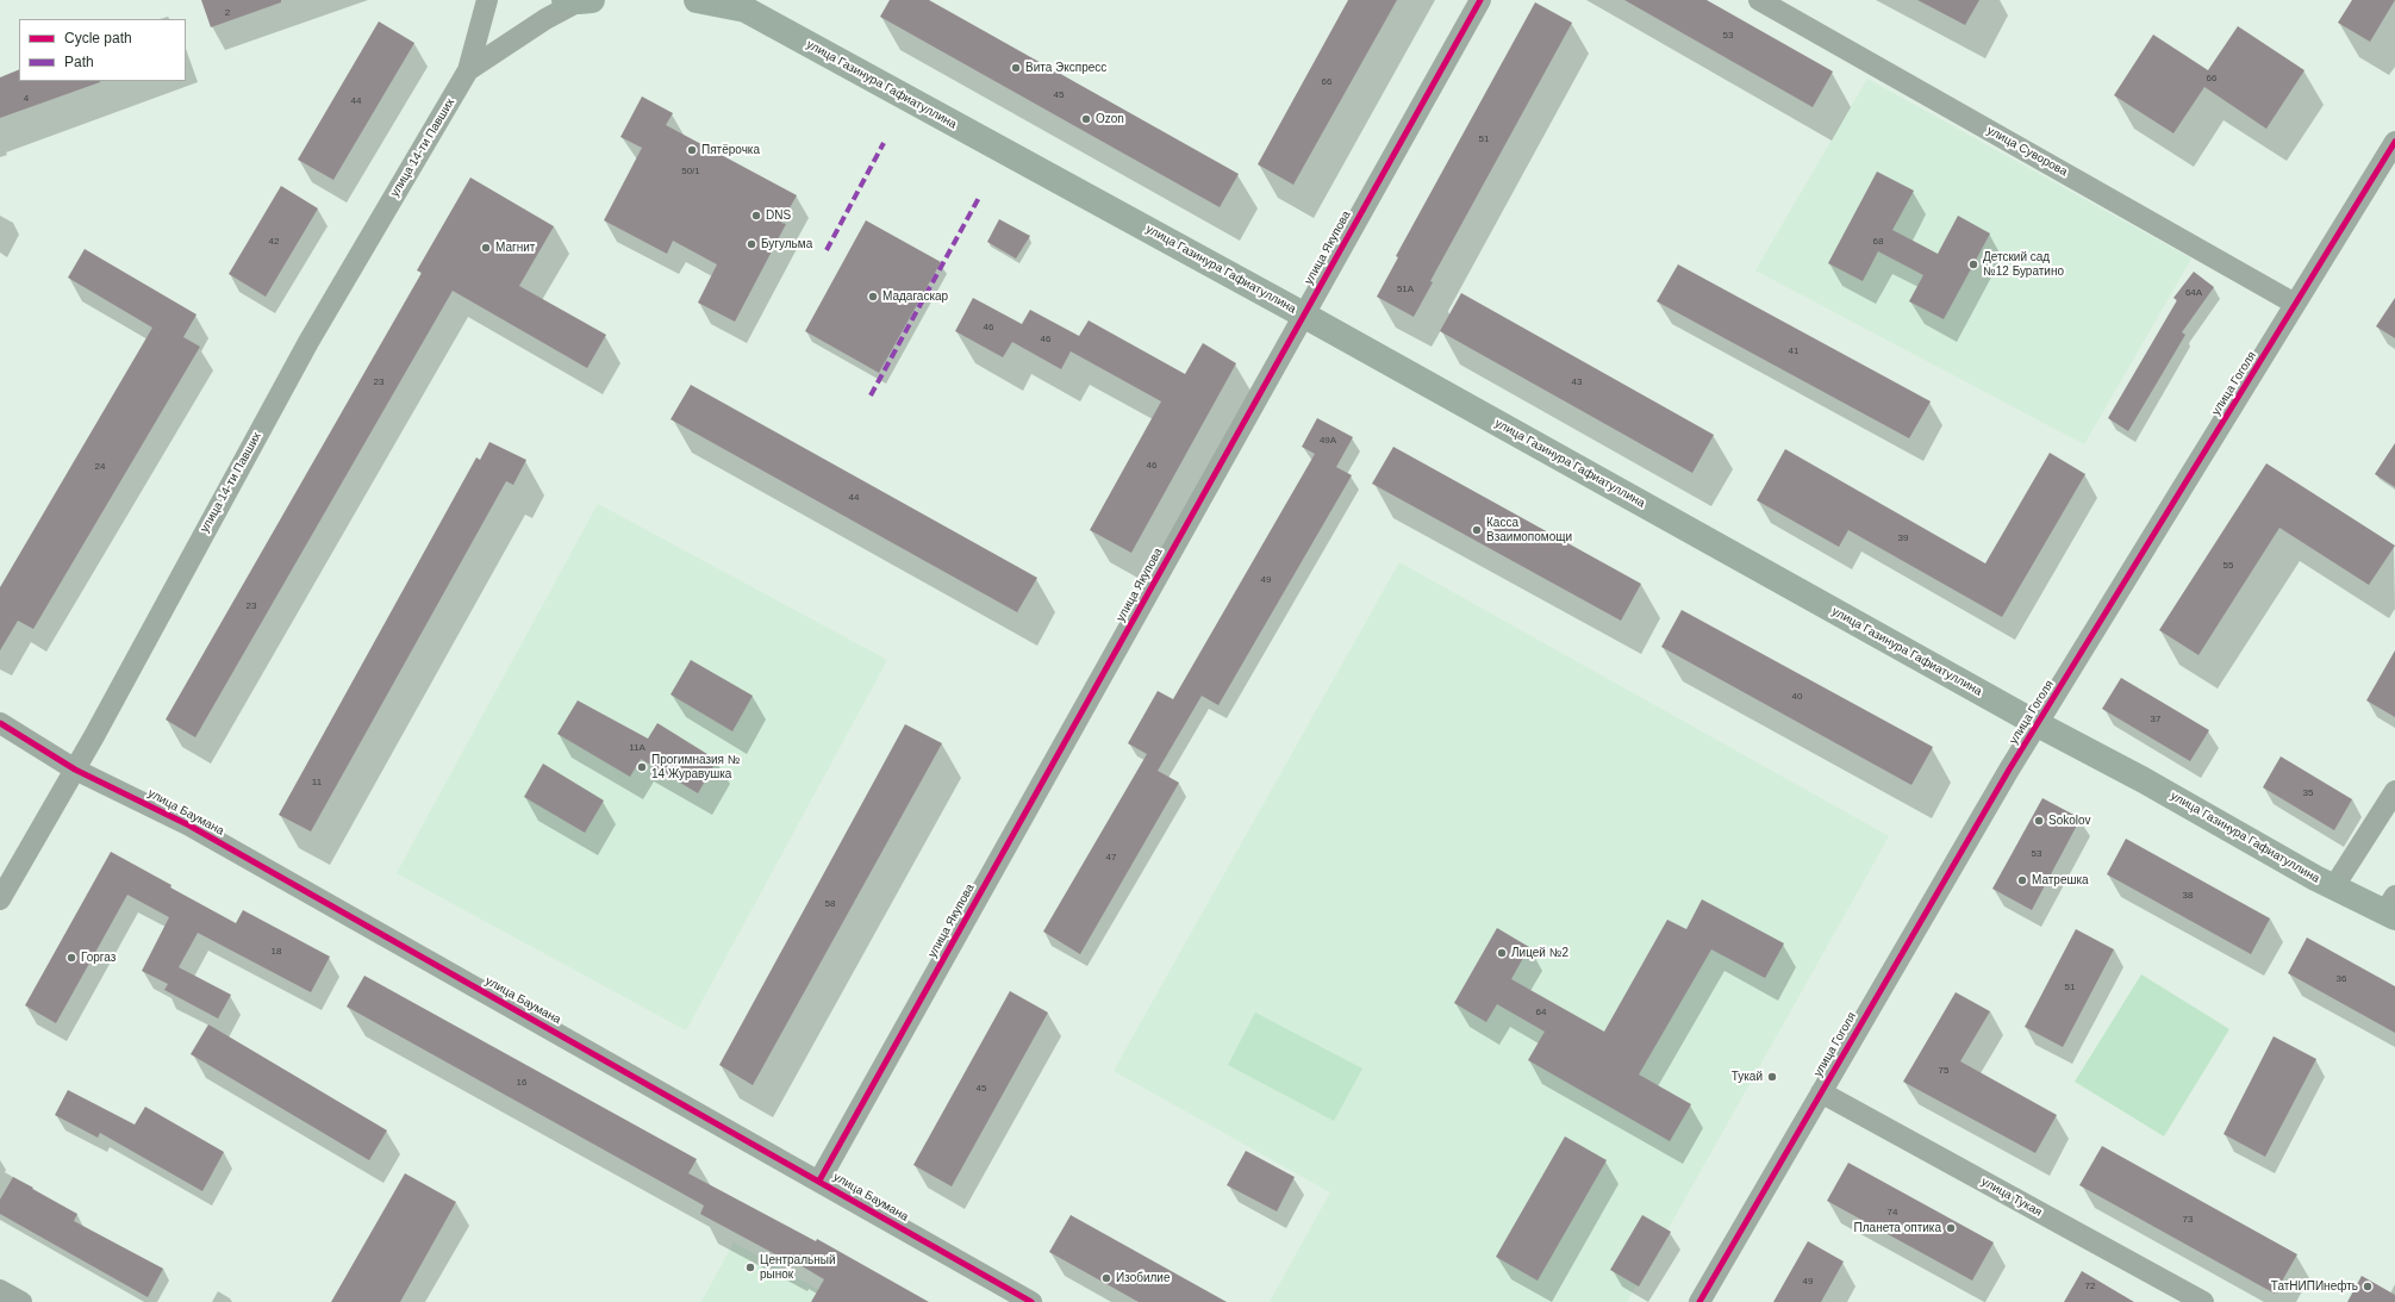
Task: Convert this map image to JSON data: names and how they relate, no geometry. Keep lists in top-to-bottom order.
{
  "streets": {
    "main road": ["улица Газинура Гафиатуллина"],
    "street": [
      "улица 14-ти Павших",
      "улица Суворова",
      "улица Якупова",
      "улица Гоголя",
      "улица Баумана",
      "улица Тукая"
    ]
  },
  "crossings": [
    ["улица Газинура Гафиатуллина", "улица Якупова"],
    ["улица Газинура Гафиатуллина", "улица Гоголя"],
    ["улица 14-ти Павших", "улица Баумана"],
    ["улица Суворова", "улица Гоголя"],
    ["улица Якупова", "улица Баумана"],
    ["улица Гоголя", "улица Тукая"]
  ],
  "places": [
    "Вита Экспресс",
    "Ozon",
    "Пятёрочка",
    "DNS",
    "Бугульма",
    "Магнит",
    "Детский сад №12 Буратино",
    "Мадагаскар",
    "Касса Взаимопомощи",
    "Прогимназия № 14 Журавушка",
    "Sokolov",
    "Матрешка",
    "Лицей №2",
    "Горгаз",
    "Тукай",
    "Планета оптика",
    "Центральный рынок",
    "Изобилие",
    "ТатНИПИнефть"
  ],
  "house_numbers": [
    "2",
    "53",
    "66",
    "66",
    "45",
    "4",
    "44",
    "51",
    "50/1",
    "42",
    "68",
    "51А",
    "64А",
    "46",
    "46",
    "41",
    "23",
    "43",
    "49А",
    "46",
    "24",
    "44",
    "39",
    "55",
    "49",
    "23",
    "40",
    "37",
    "11А",
    "11",
    "35",
    "53",
    "47",
    "38",
    "58",
    "18",
    "36",
    "51",
    "64",
    "75",
    "16",
    "45",
    "74",
    "73",
    "49",
    "72"
  ],
  "legend": ["Cycle path", "Path"]
}
